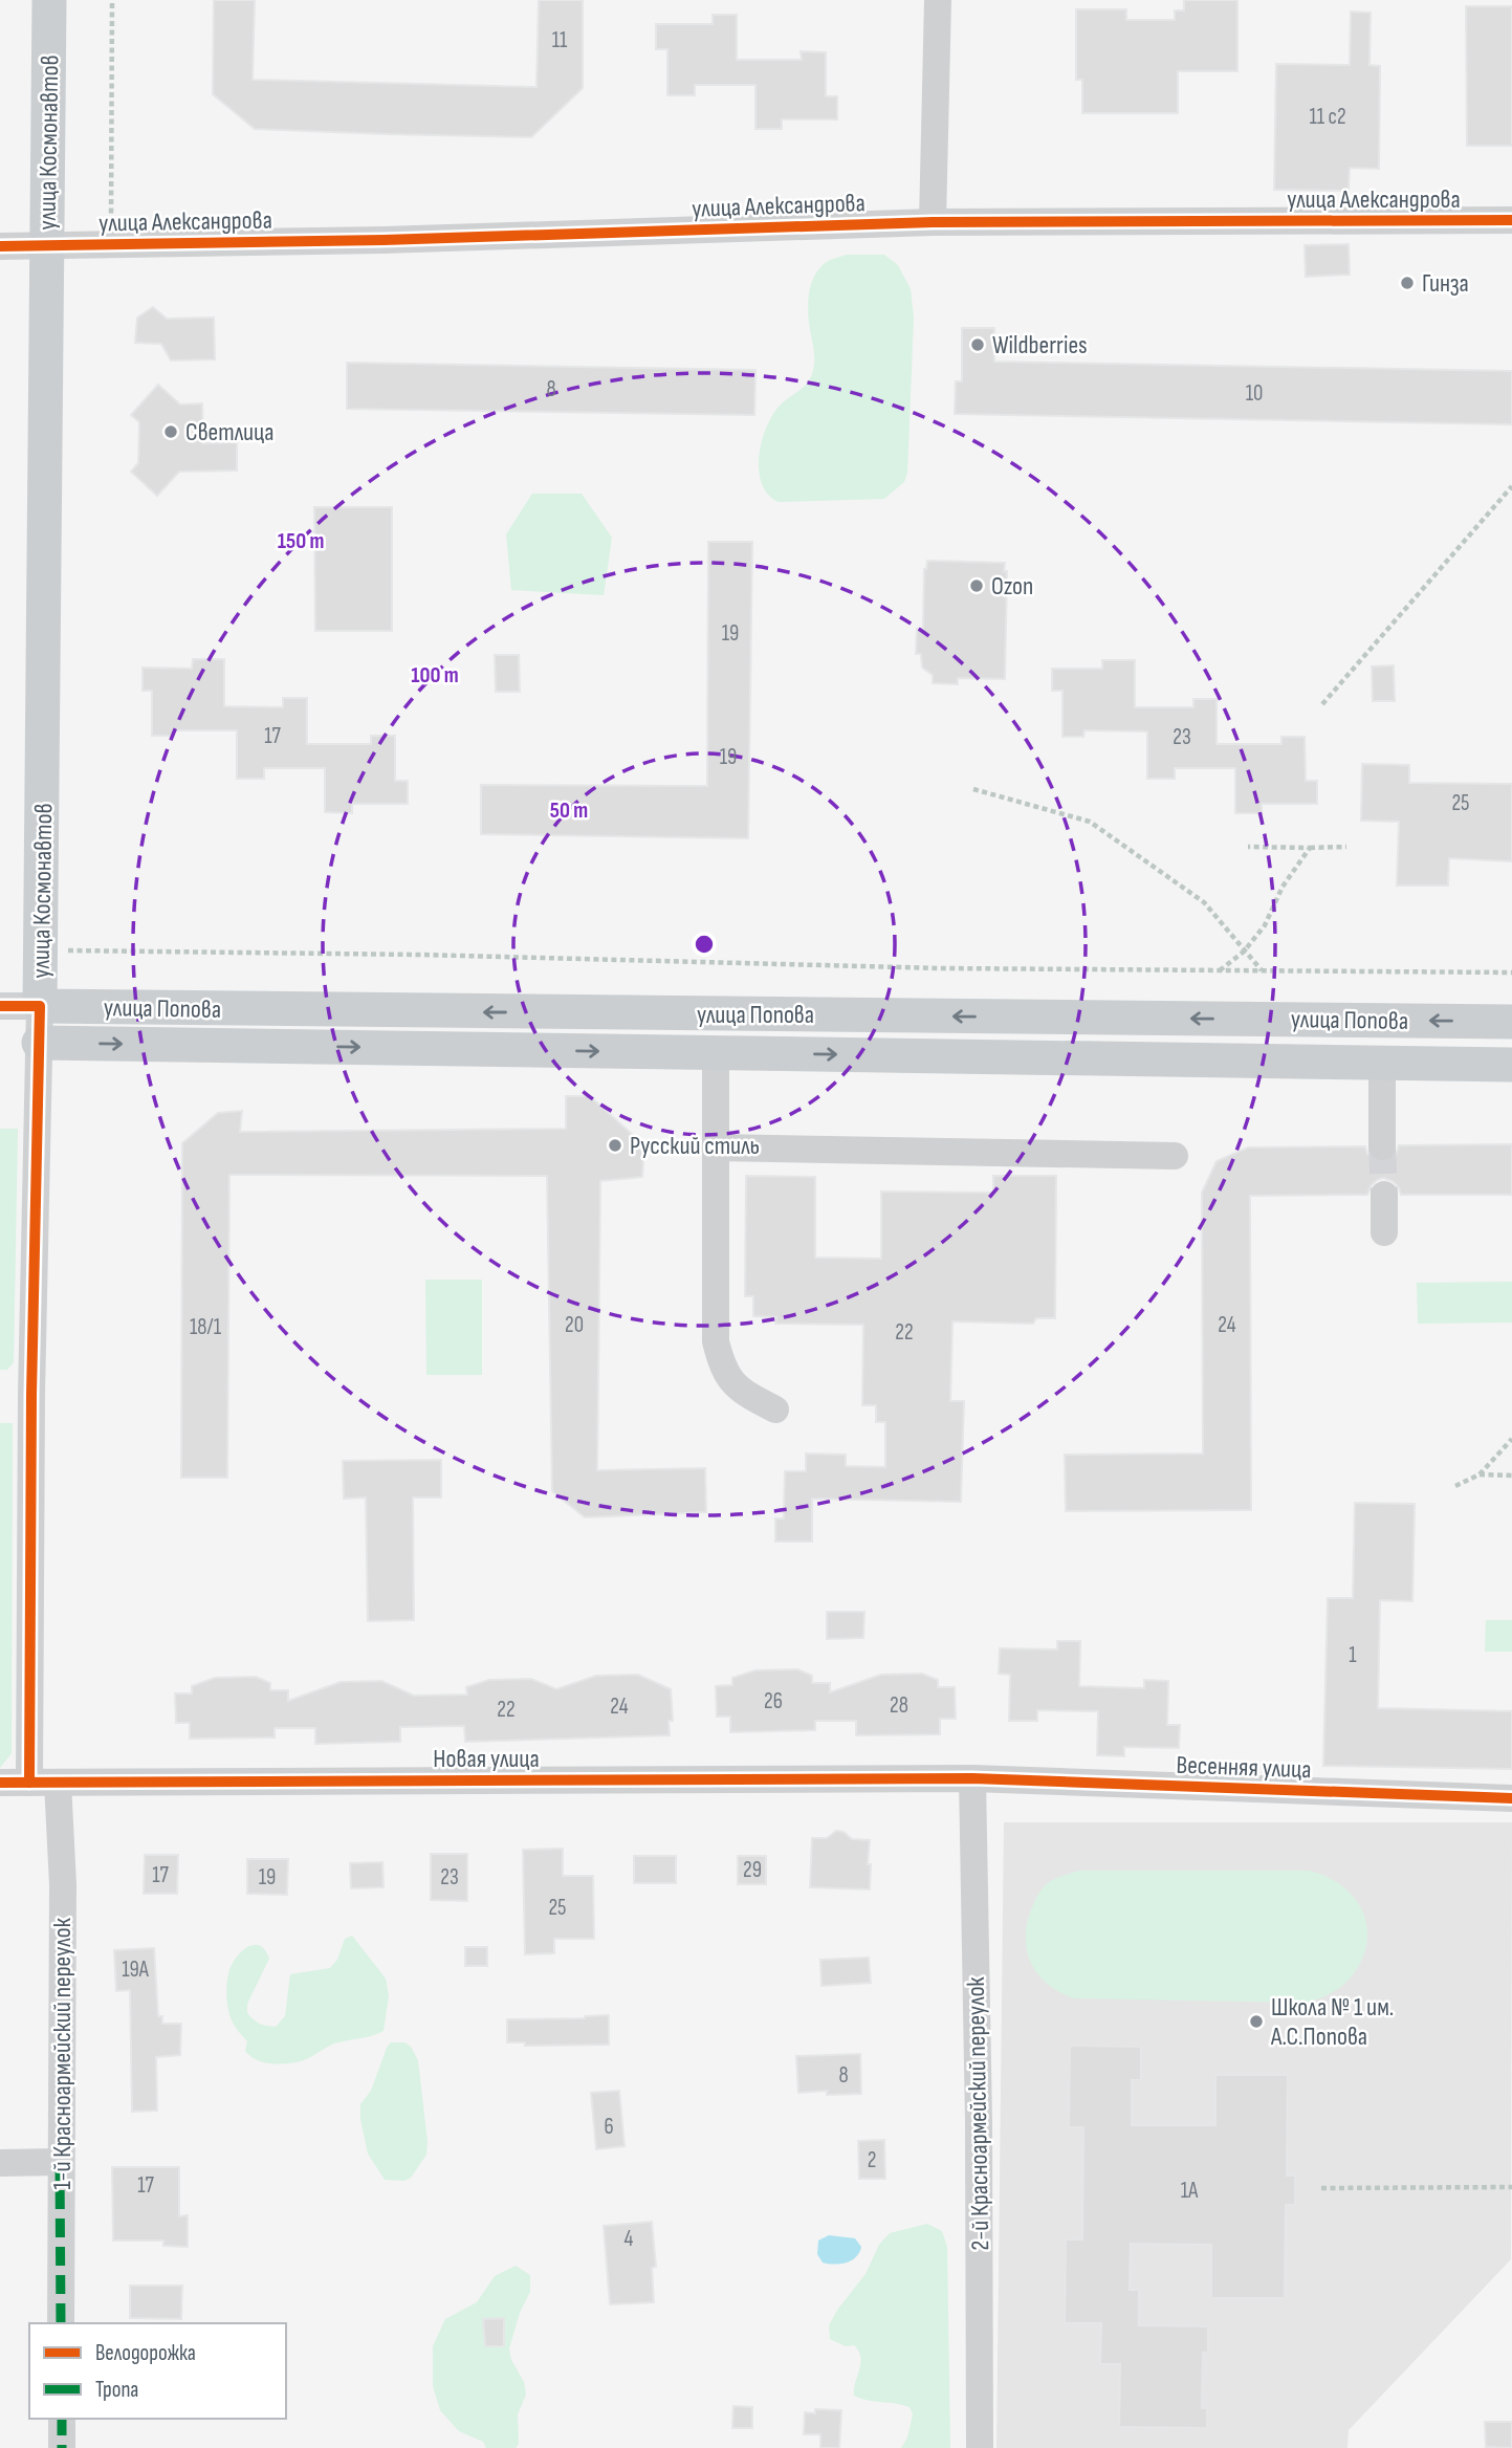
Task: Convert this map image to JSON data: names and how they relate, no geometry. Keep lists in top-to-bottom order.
{
  "streets": {
    "main road": ["улица Космонавтов", "улица Попова"],
    "street": [
      "улица Александрова",
      "Новая улица",
      "Весенняя улица",
      "1-й Красноармейский переулок",
      "2-й Красноармейский переулок"
    ]
  },
  "crossings": [
    ["улица Космонавтов", "улица Александрова"],
    ["улица Космонавтов", "улица Попова"],
    ["улица Космонавтов", "Новая улица"],
    ["Новая улица", "Весенняя улица"],
    ["Новая улица", "1-й Красноармейский переулок"],
    ["Новая улица", "2-й Красноармейский переулок"],
    ["Весенняя улица", "2-й Красноармейский переулок"]
  ],
  "places": [
    "Гинза",
    "Wildberries",
    "Светлица",
    "Ozon",
    "Русский стиль",
    "Школа № 1 им. А.С.Попова"
  ],
  "house_numbers": [
    "11",
    "11 с2",
    "8",
    "10",
    "19",
    "17",
    "23",
    "19",
    "25",
    "20",
    "24",
    "18/1",
    "22",
    "1",
    "26",
    "28",
    "24",
    "22",
    "29",
    "17",
    "19",
    "23",
    "25",
    "19А",
    "8",
    "6",
    "2",
    "17",
    "1А",
    "4"
  ],
  "legend": ["Велодорожка", "Тропа"],
  "rings": ["150 m", "100 m", "50 m"]
}
